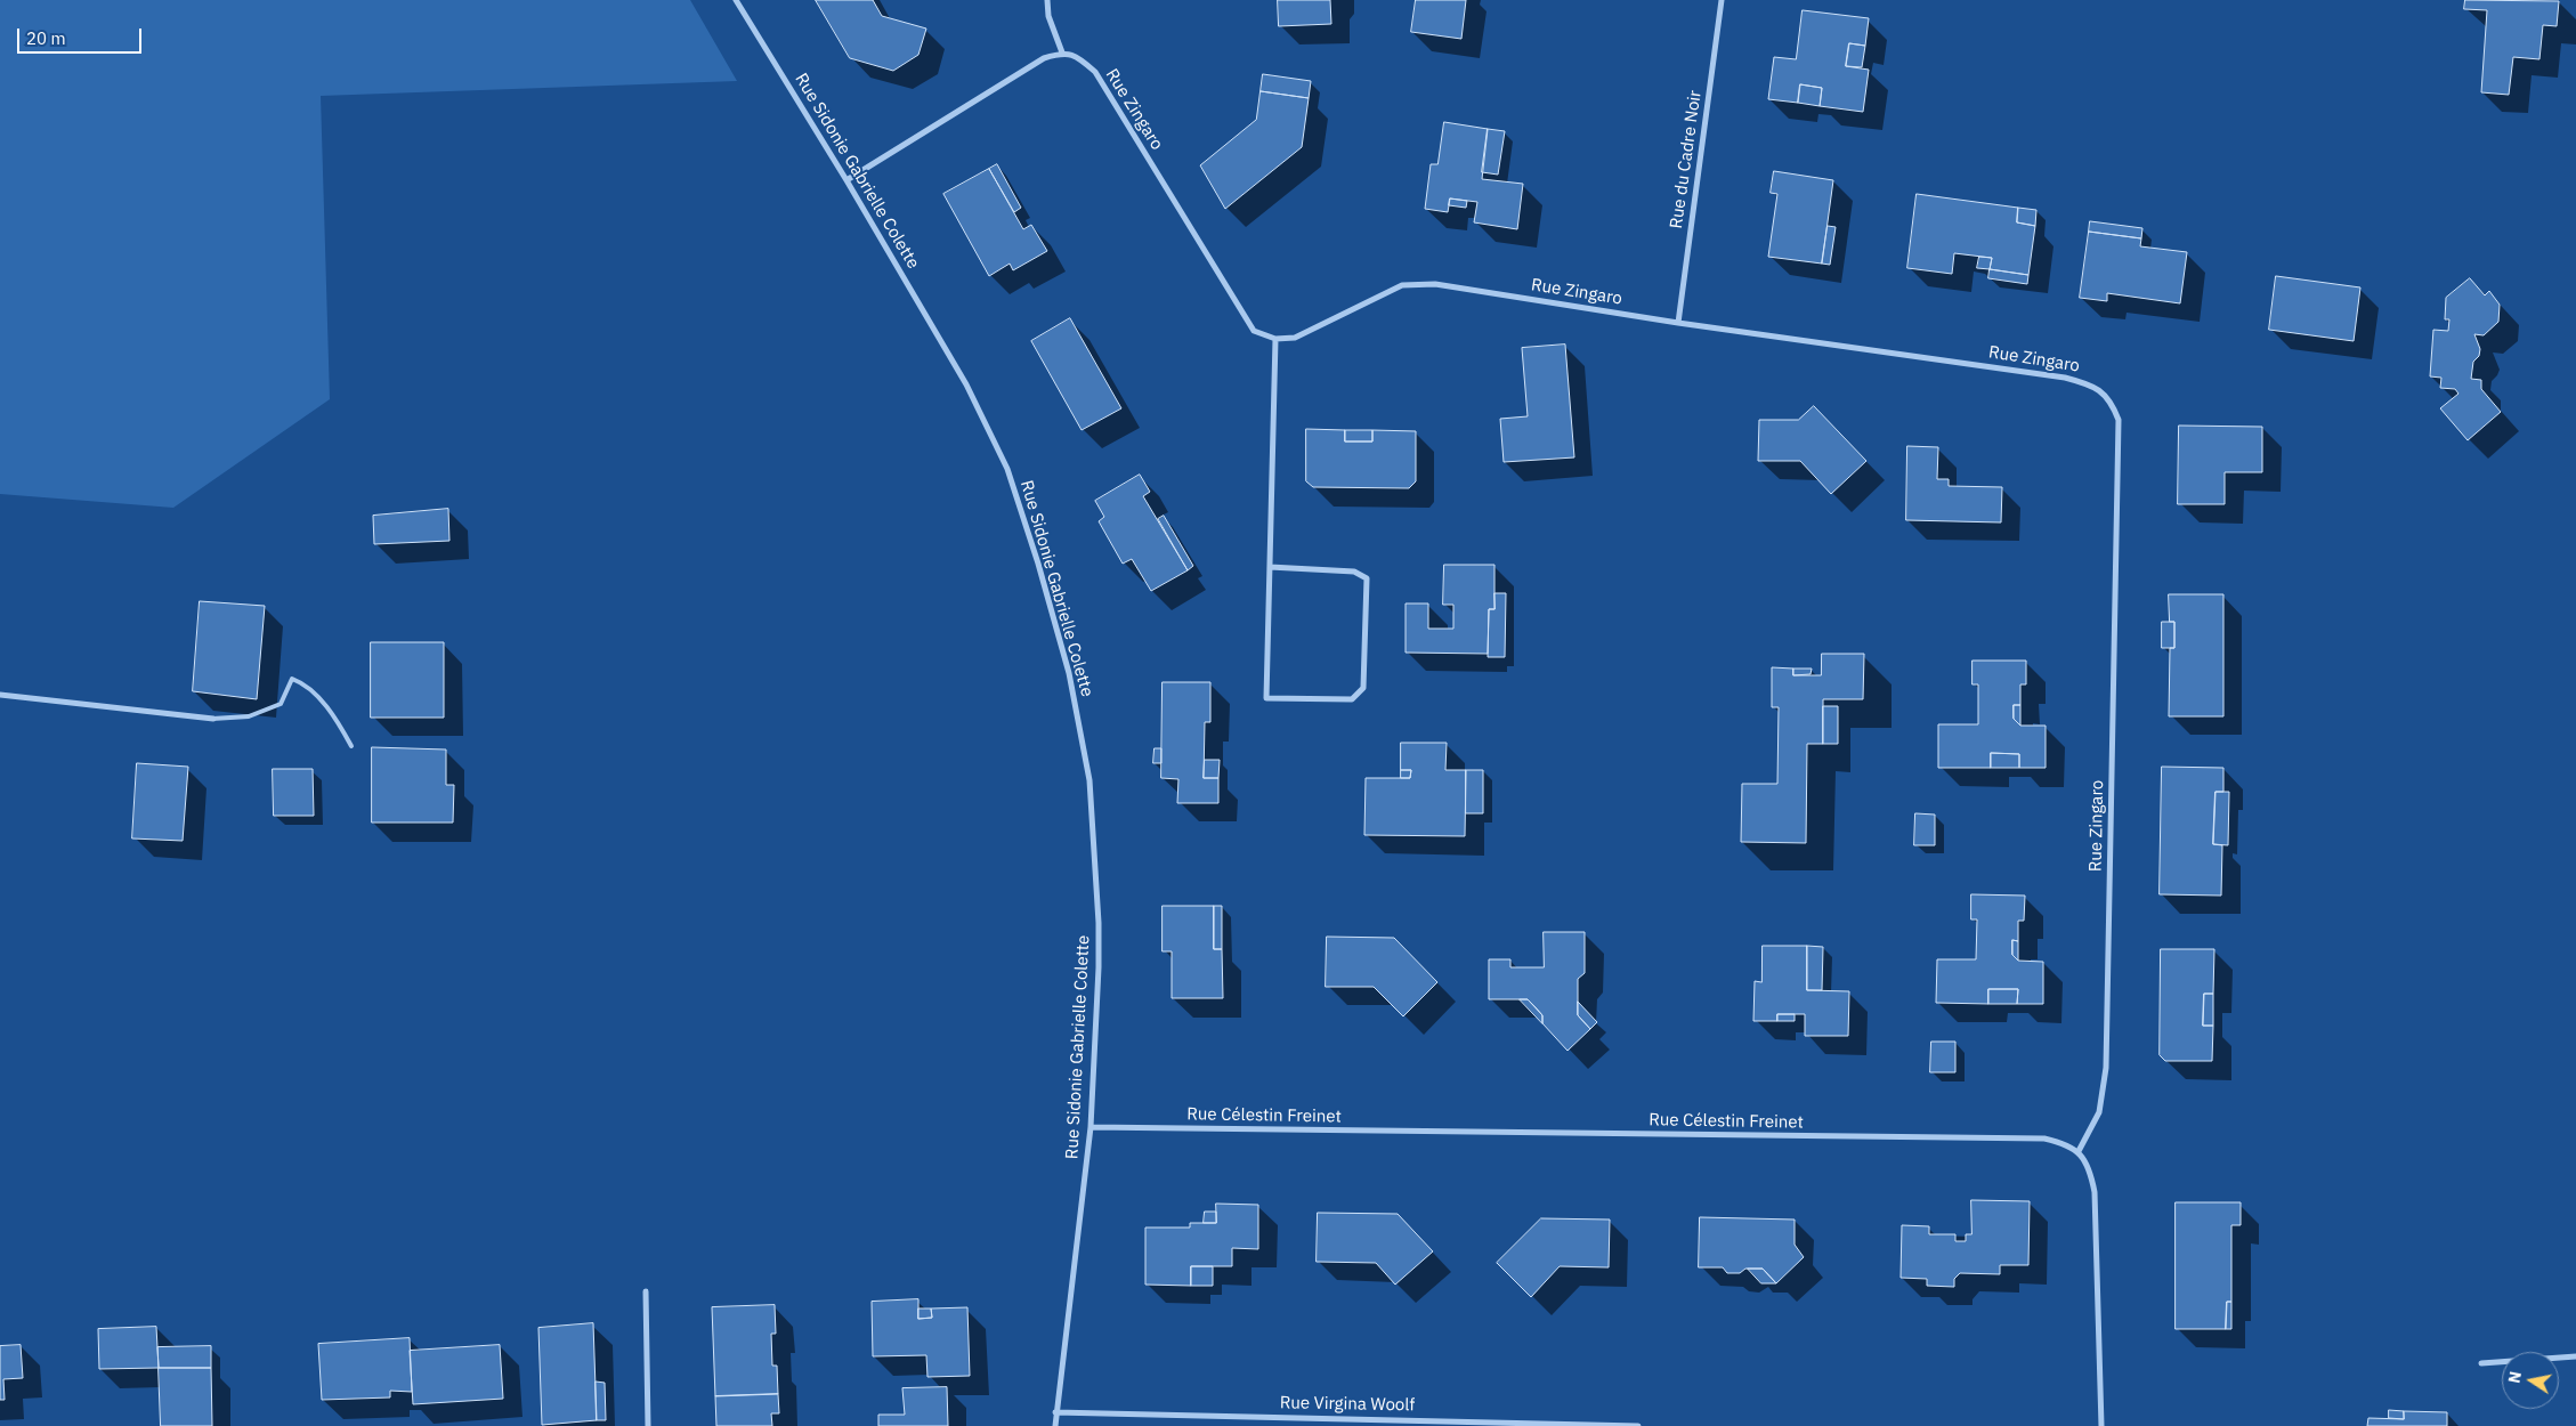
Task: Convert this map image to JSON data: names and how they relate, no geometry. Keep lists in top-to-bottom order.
{
  "streets": {
    "street": [
      "Rue Zingaro",
      "Rue du Cadre Noir",
      "Rue Sidonie Gabrielle Colette",
      "Rue Célestin Freinet",
      "Rue Virgina Woolf"
    ]
  },
  "crossings": [
    ["Rue Zingaro", "Rue du Cadre Noir"],
    ["Rue Zingaro", "Rue Célestin Freinet"],
    ["Rue Sidonie Gabrielle Colette", "Rue Célestin Freinet"],
    ["Rue Sidonie Gabrielle Colette", "Rue Virgina Woolf"]
  ],
  "scale_bar": "20 m",
  "north": "left"
}
